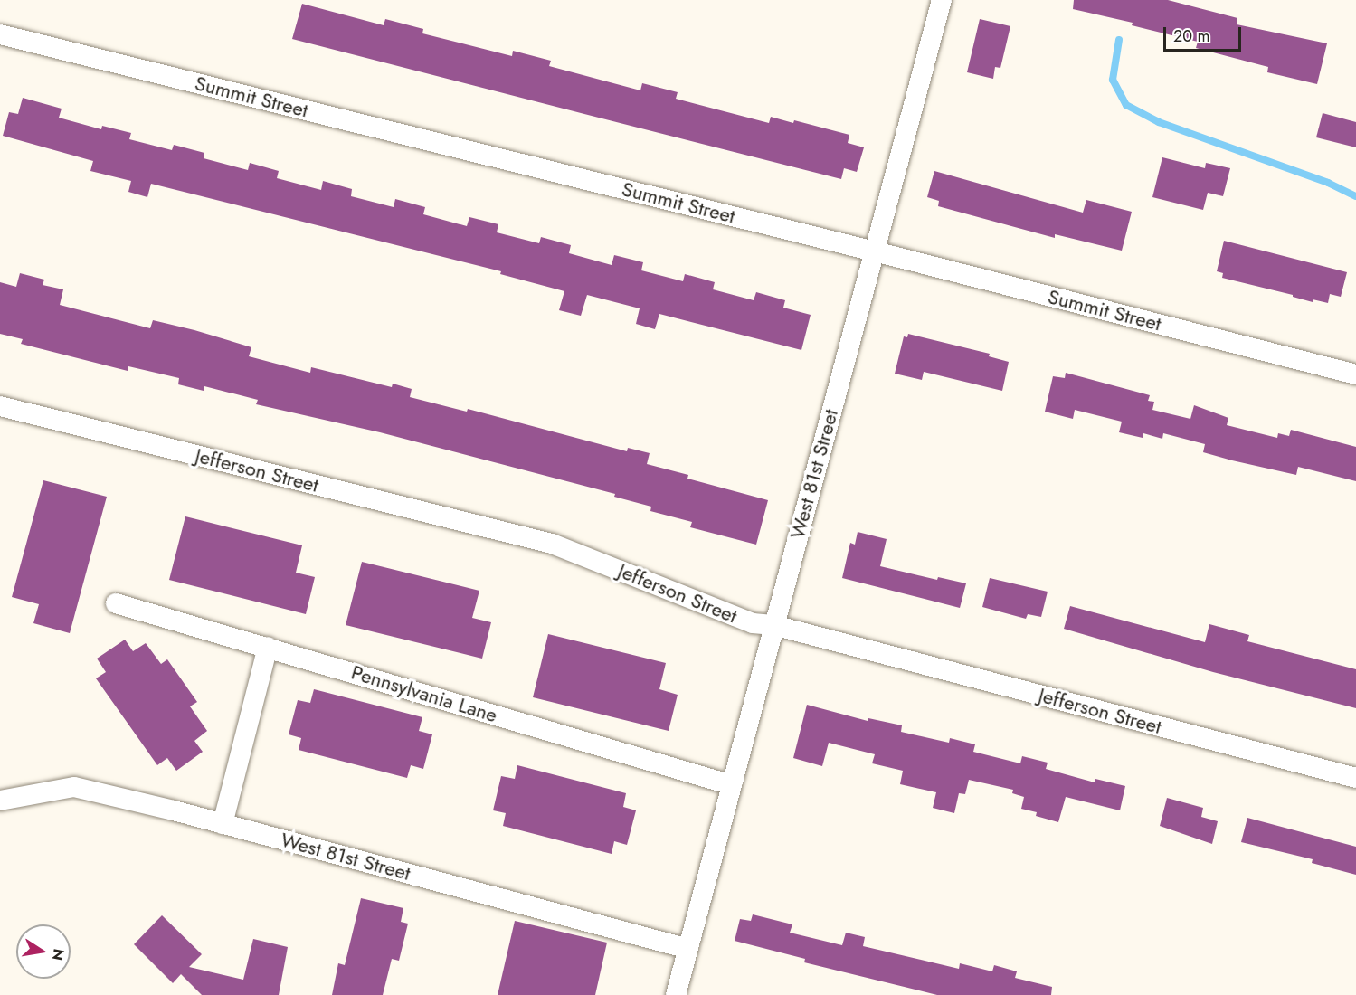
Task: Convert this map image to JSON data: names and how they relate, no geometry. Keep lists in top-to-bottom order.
{
  "streets": {
    "street": [
      "Summit Street",
      "Jefferson Street",
      "West 81st Street",
      "Pennsylvania Lane"
    ]
  },
  "crossings": [
    ["Summit Street", "West 81st Street"],
    ["Jefferson Street", "West 81st Street"],
    ["West 81st Street", "Pennsylvania Lane"]
  ],
  "scale_bar": "20 m",
  "north": "right"
}
